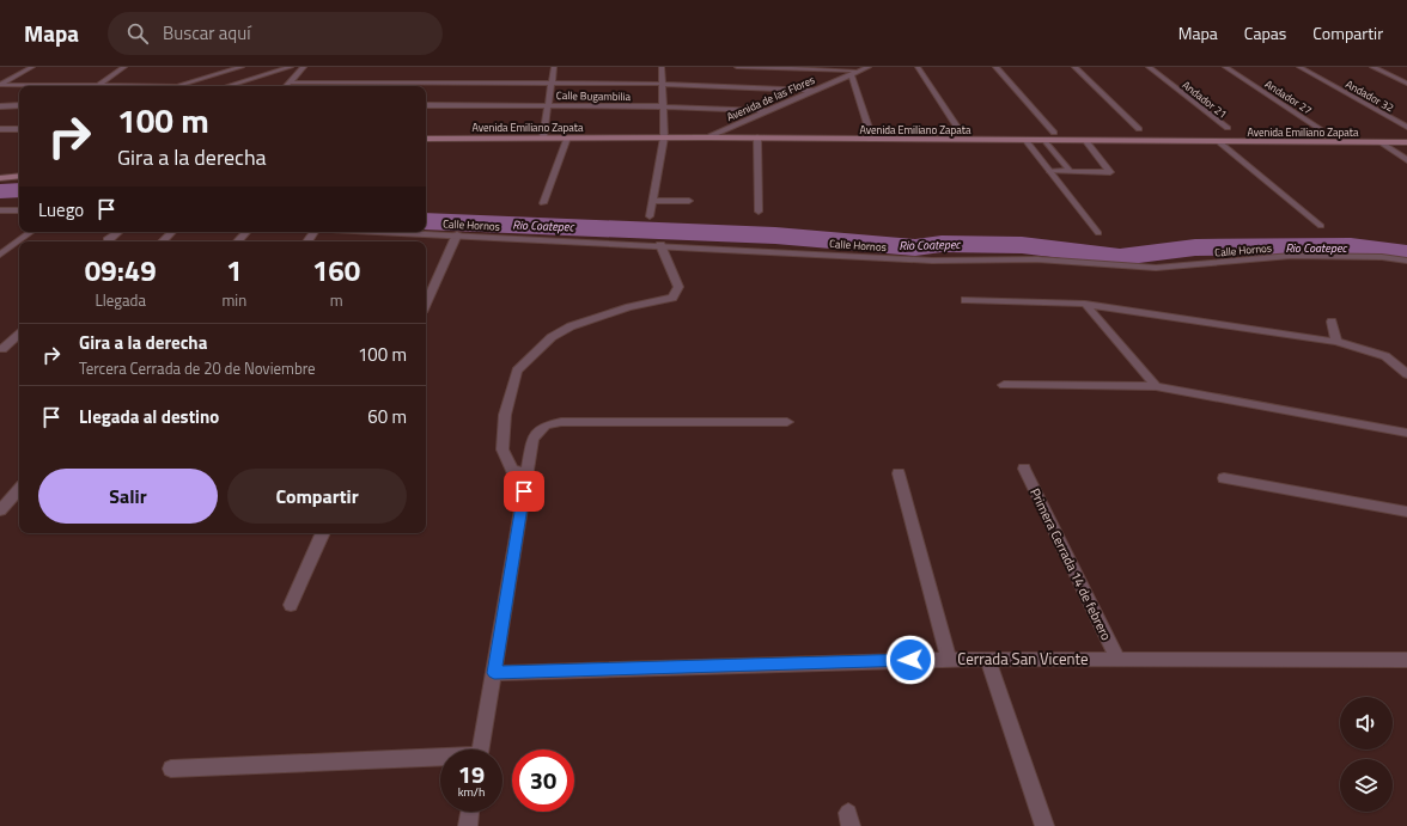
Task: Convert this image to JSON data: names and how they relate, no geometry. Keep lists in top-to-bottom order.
{
  "streets": {
    "main road": ["Avenida Emiliano Zapata"],
    "street": [
      "Calle Bugambilia",
      "Andador 32",
      "Andador 27",
      "Avenida de las Flores",
      "Andador 21",
      "Calle Hornos",
      "Primera Cerrada 14 de febrero",
      "Cerrada San Vicente"
    ]
  },
  "crossings": [
    ["Calle Bugambilia", "Avenida de las Flores"],
    ["Avenida de las Flores", "Avenida Emiliano Zapata"],
    ["Primera Cerrada 14 de febrero", "Cerrada San Vicente"]
  ],
  "water": ["Rio Coatepec"],
  "page": {
    "header": "Mapa",
    "search": "Buscar aquí",
    "nav": ["Mapa", "Capas", "Compartir"],
    "turn": ["100 m", "Gira a la derecha"],
    "then": "Luego",
    "eta": [
      "09:49",
      "Llegada",
      "1",
      "min",
      "160",
      "m"
    ],
    "list": [
      {
        "name": "Gira a la derecha",
        "note": "Tercera Cerrada de 20 de Noviembre",
        "value": "100 m"
      },
      {
        "name": "Llegada al destino",
        "value": "60 m"
      }
    ],
    "buttons": ["Salir", "Compartir"],
    "speed": "19 km/h",
    "limit": "30"
  }
}
